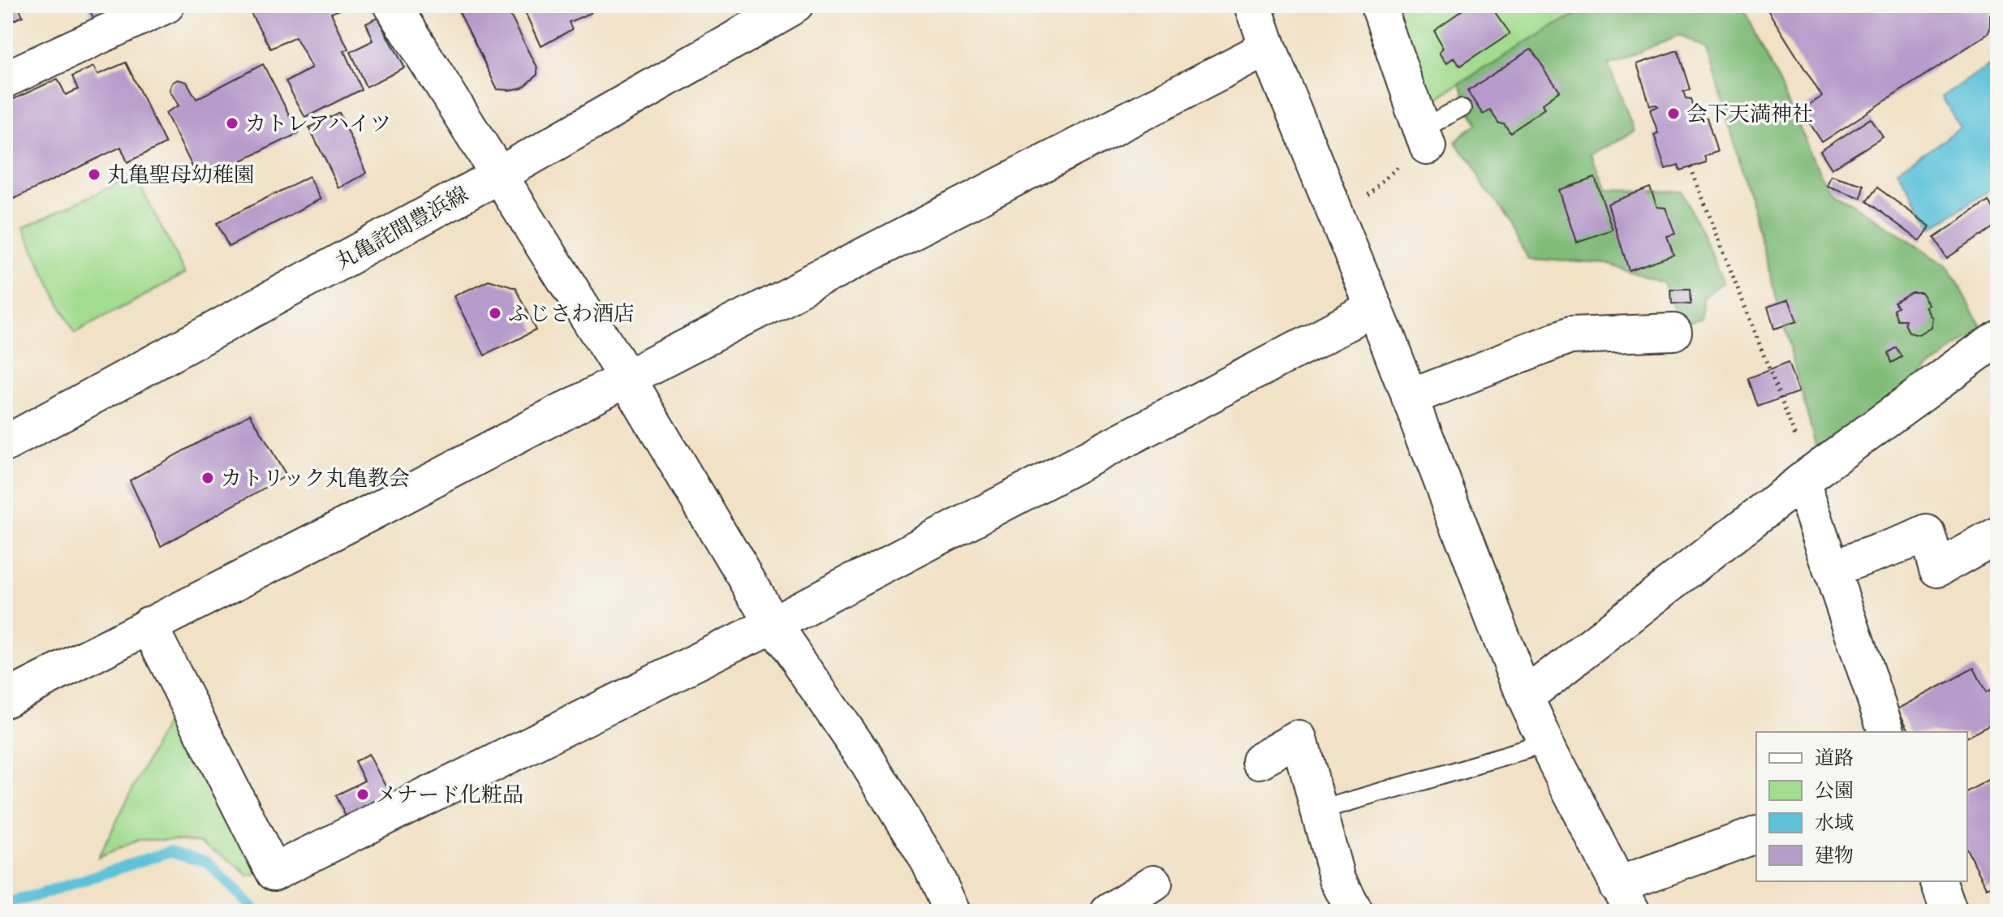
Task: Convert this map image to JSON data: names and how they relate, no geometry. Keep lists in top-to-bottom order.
{
  "streets": {
    "street": ["丸亀詫間豊浜線"]
  },
  "places": [
    "会下天満神社",
    "カトレアハイツ",
    "丸亀聖母幼稚園",
    "ふじさわ酒店",
    "カトリック丸亀教会",
    "メナード化粧品"
  ],
  "legend": [
    "道路",
    "公園",
    "水域",
    "建物"
  ]
}
